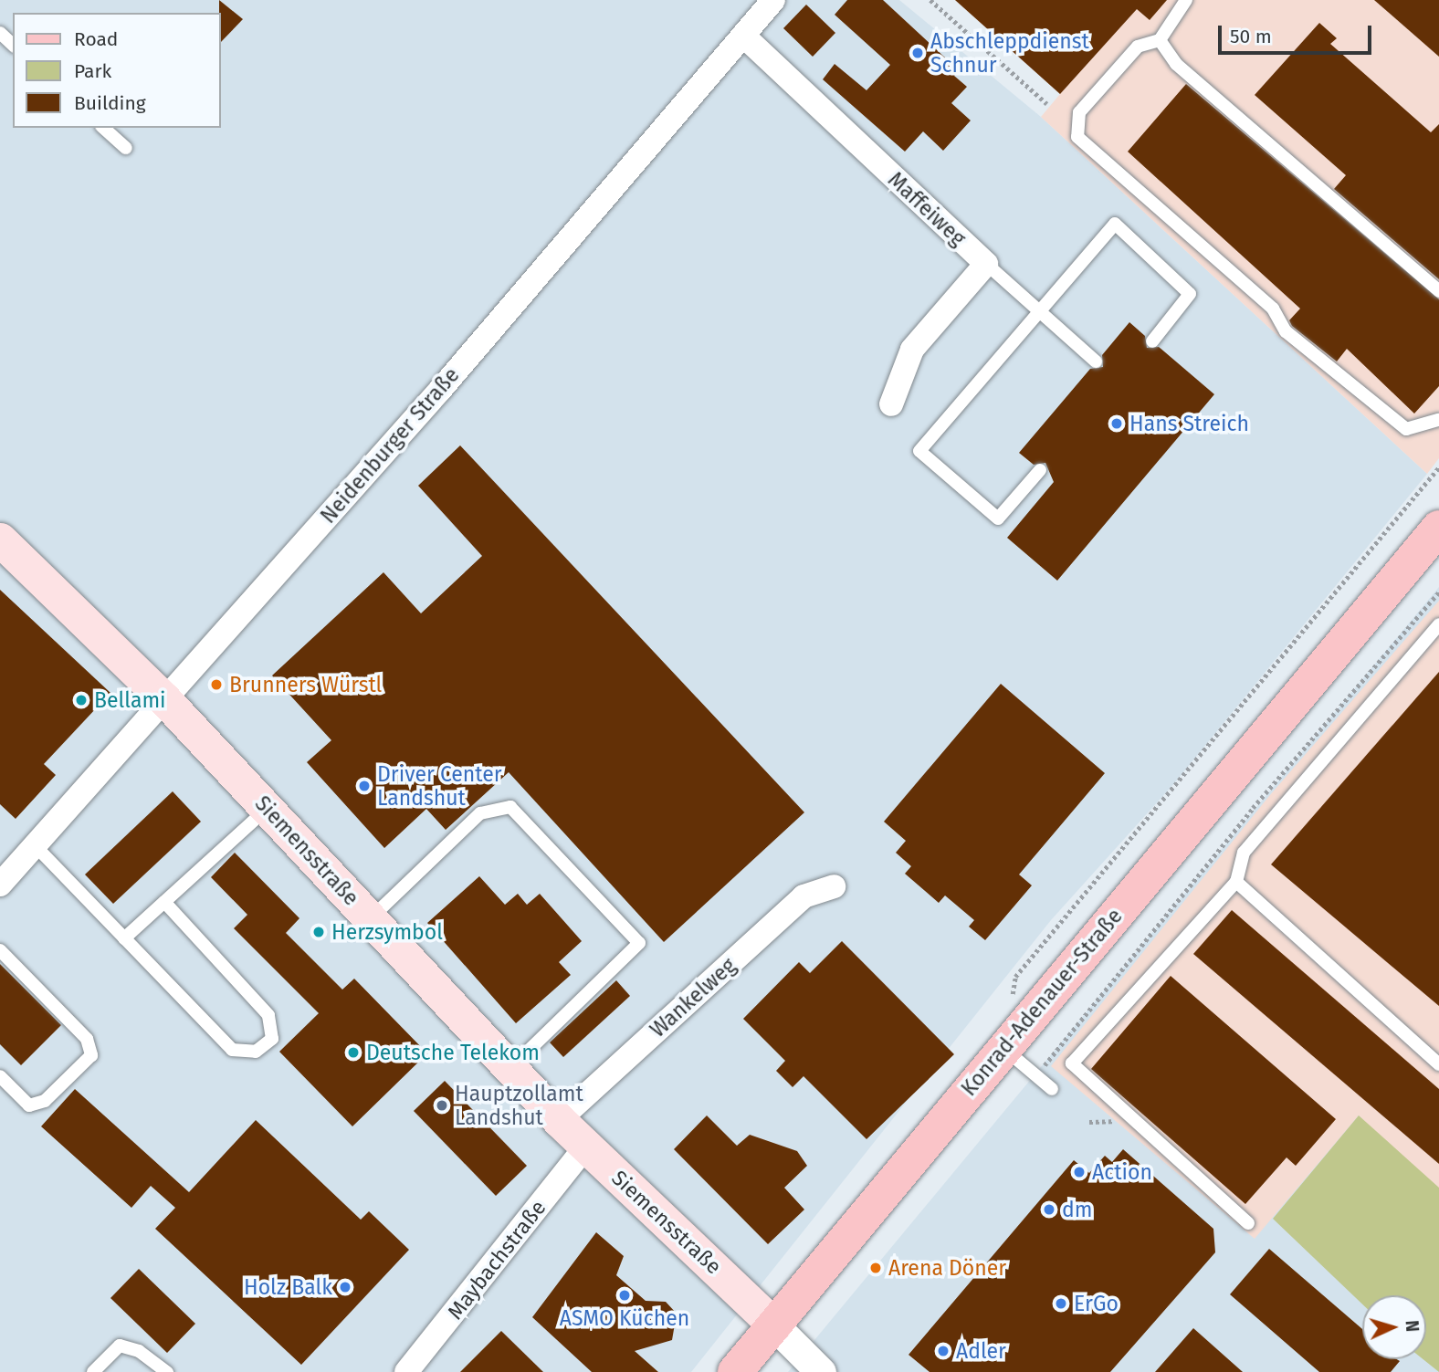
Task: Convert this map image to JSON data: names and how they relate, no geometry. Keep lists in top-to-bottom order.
{
  "streets": {
    "main road": ["Siemensstraße", "Konrad-Adenauer-Straße"],
    "street": [
      "Maffeiweg",
      "Neidenburger Straße",
      "Wankelweg",
      "Maybachstraße"
    ]
  },
  "crossings": [
    ["Maffeiweg", "Neidenburger Straße"],
    ["Neidenburger Straße", "Siemensstraße"],
    ["Siemensstraße", "Wankelweg"],
    ["Siemensstraße", "Konrad-Adenauer-Straße"],
    ["Siemensstraße", "Maybachstraße"]
  ],
  "places": [
    "Abschleppdienst Schnur",
    "Hans Streich",
    "Brunners Würstl",
    "Bellami",
    "Driver Center Landshut",
    "Herzsymbol",
    "Deutsche Telekom",
    "Hauptzollamt Landshut",
    "Action",
    "dm",
    "Arena Döner",
    "Holz Balk",
    "ASMO Küchen",
    "ErGo",
    "Adler"
  ],
  "legend": ["Road", "Park", "Building"],
  "scale_bar": "50 m",
  "north": "right"
}
